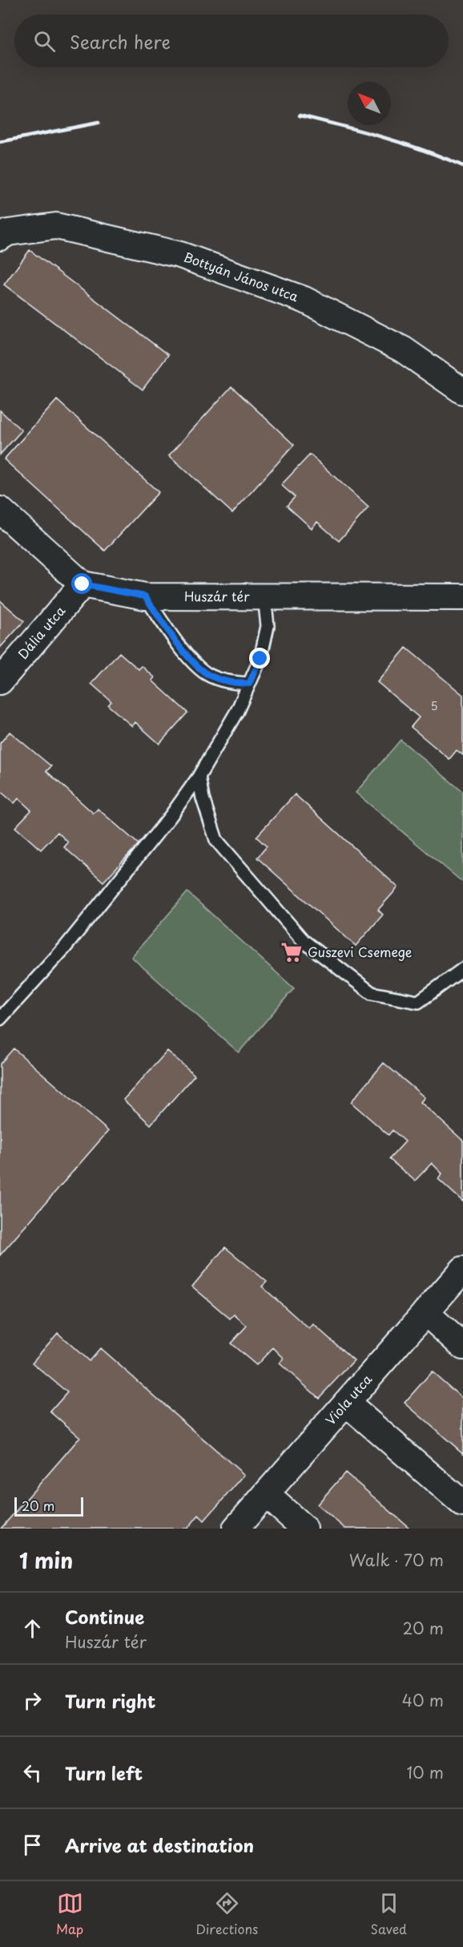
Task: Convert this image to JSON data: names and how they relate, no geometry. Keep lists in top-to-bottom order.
{
  "streets": {
    "street": [
      "Bottyán János utca",
      "Huszár tér",
      "Dália utca",
      "Viola utca"
    ]
  },
  "crossings": [
    ["Huszár tér", "Dália utca"]
  ],
  "places": {
    "supermarket": ["Guszevi Csemege"]
  },
  "house_numbers": ["5"],
  "scale_bar": "20 m",
  "north": "top left",
  "page": {
    "search": "Search here",
    "scale": "20 m",
    "heading": ["1 min", "Walk · 70 m"],
    "list": [
      ["Continue", "Huszár tér", "20 m"],
      ["Turn right", "40 m"],
      ["Turn left", "10 m"],
      "Arrive at destination"
    ],
    "nav": ["Map", "Directions", "Saved"]
  }
}
